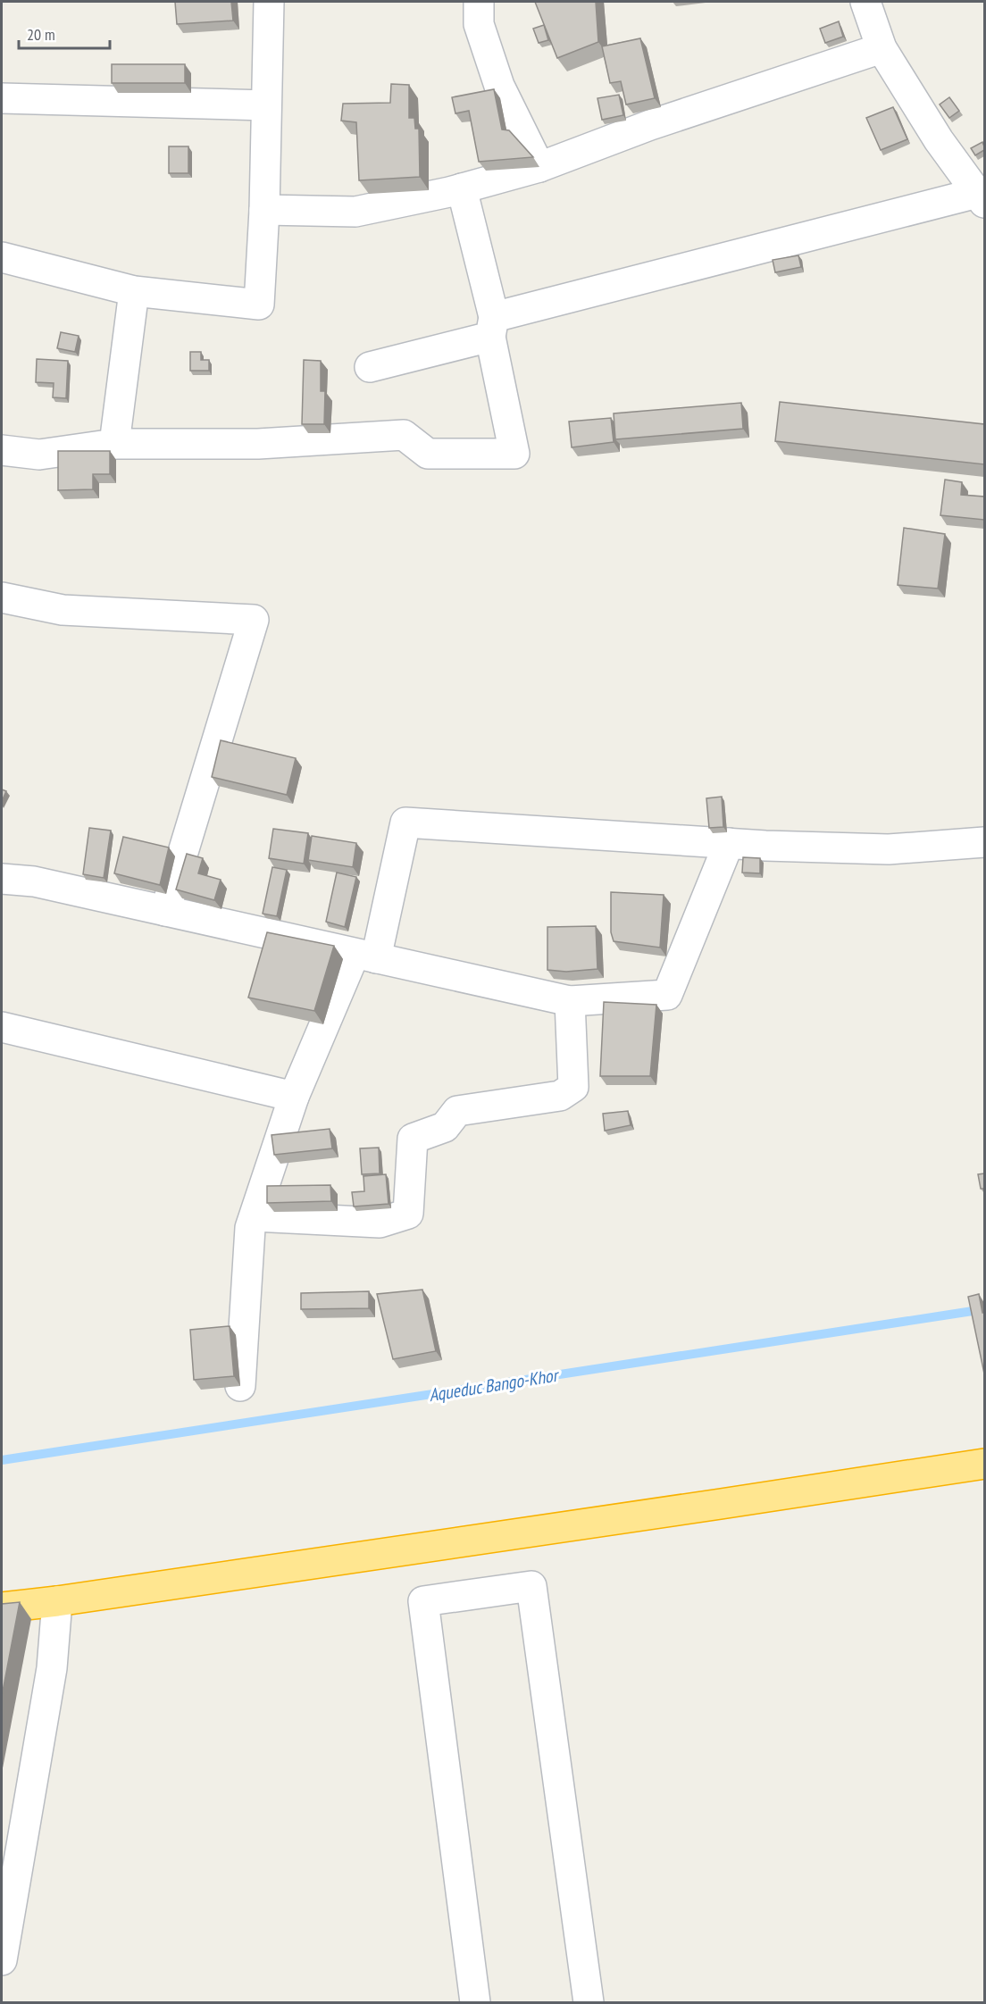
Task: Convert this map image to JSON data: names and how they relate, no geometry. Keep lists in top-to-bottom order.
{
  "water": ["Aqueduc Bango-Khor"],
  "scale_bar": "20 m"
}
